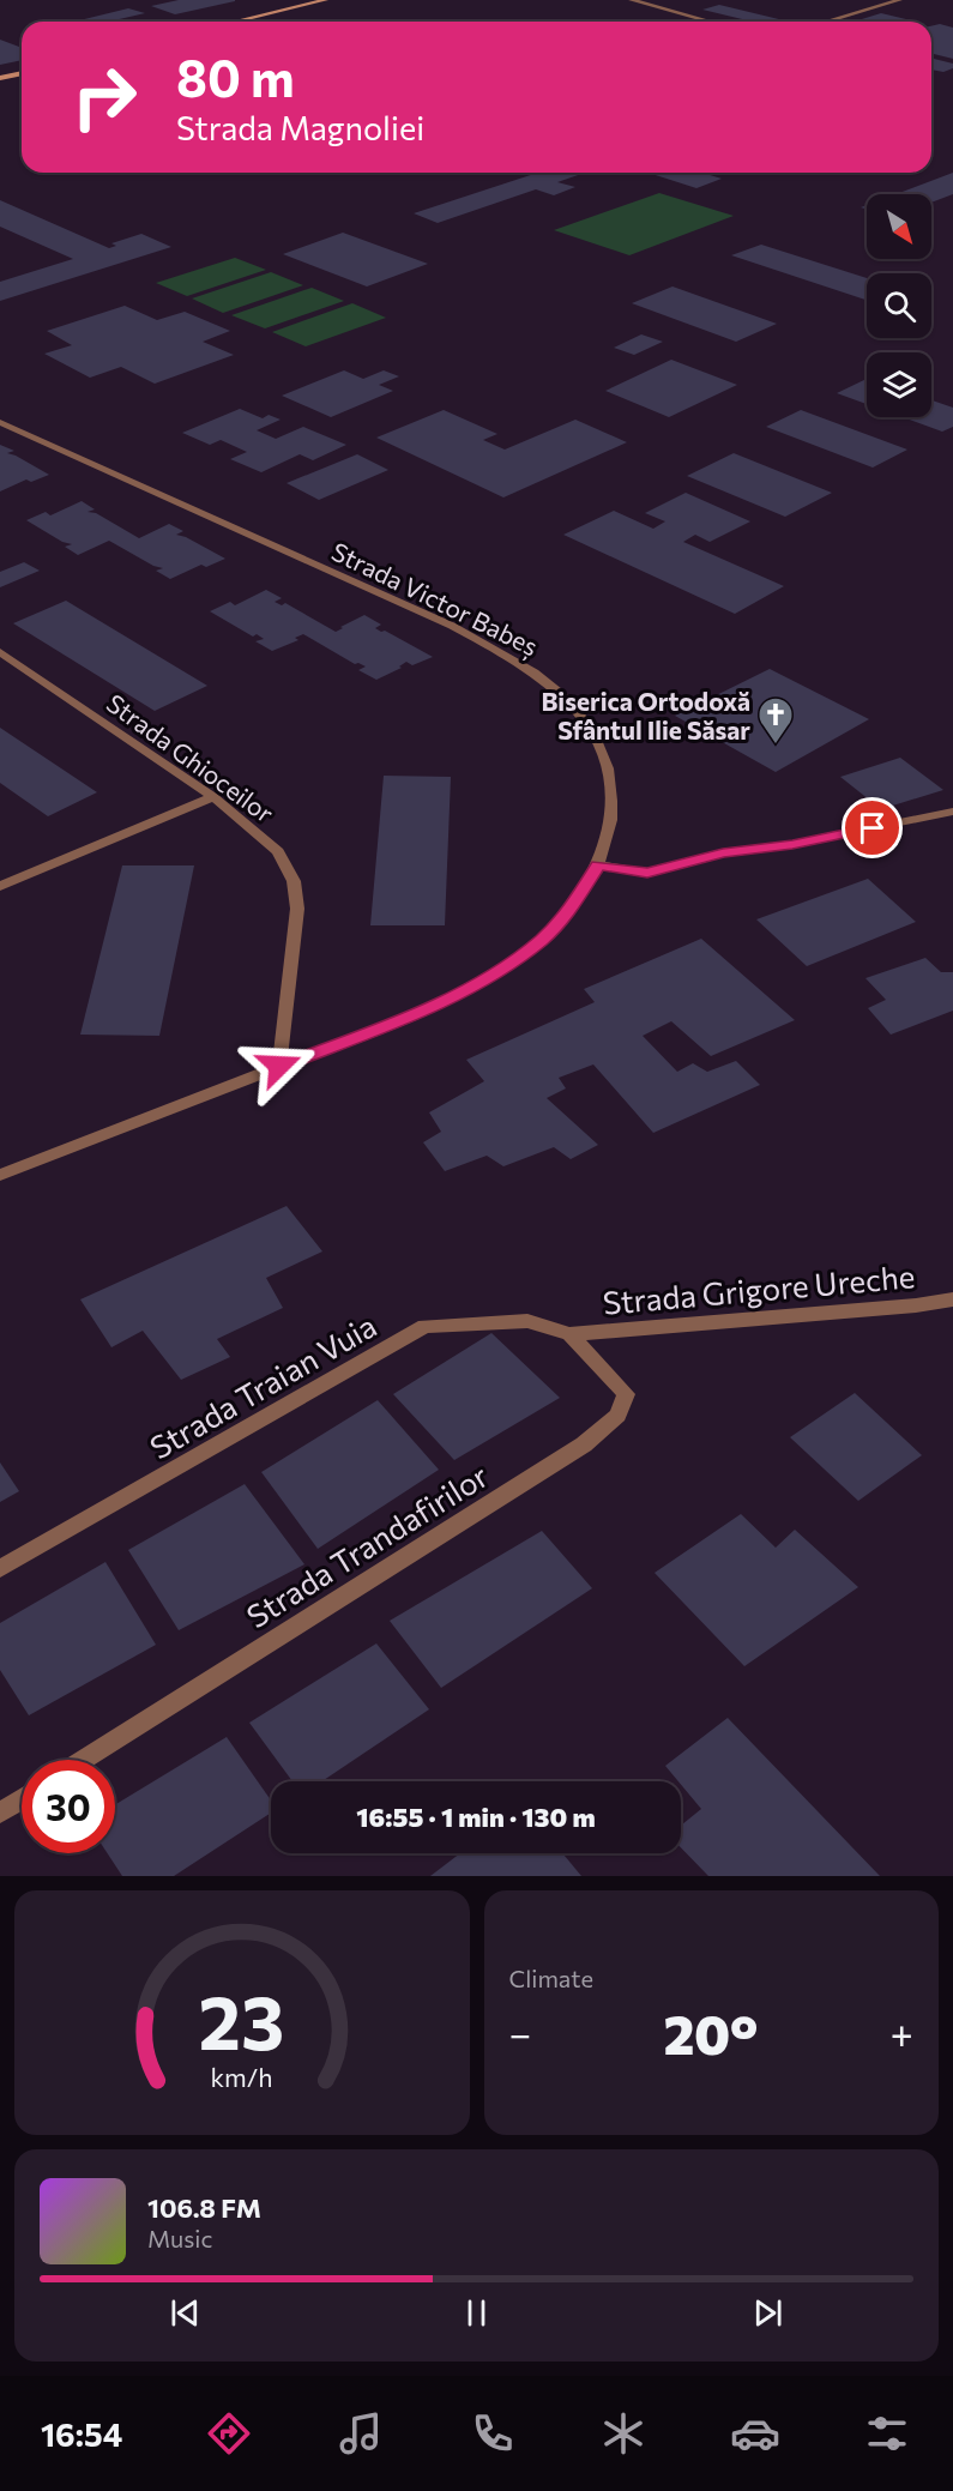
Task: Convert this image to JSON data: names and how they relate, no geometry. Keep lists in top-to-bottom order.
{
  "streets": {
    "street": [
      "Strada Victor Babeș",
      "Strada Ghioceilor",
      "Strada Grigore Ureche",
      "Strada Traian Vuia",
      "Strada Trandafirilor"
    ]
  },
  "crossings": [
    ["Strada Victor Babeș", "Strada Ghioceilor"],
    ["Strada Grigore Ureche", "Strada Traian Vuia"],
    ["Strada Grigore Ureche", "Strada Trandafirilor"],
    ["Strada Traian Vuia", "Strada Trandafirilor"]
  ],
  "places": {
    "church": ["Biserica Ortodoxă Sfântul Ilie Săsar"]
  },
  "north": "bottom right",
  "page": {
    "turn": ["80 m", "Strada Magnoliei"],
    "limit": "30",
    "trip": "16:55 · 1 min · 130 m",
    "tile": "Climate",
    "heat": ["−", "20°", "+"],
    "song": ["106.8 FM", "Music"],
    "tabs": "16:54",
    "gauge": ["23", "km/h"]
  }
}
